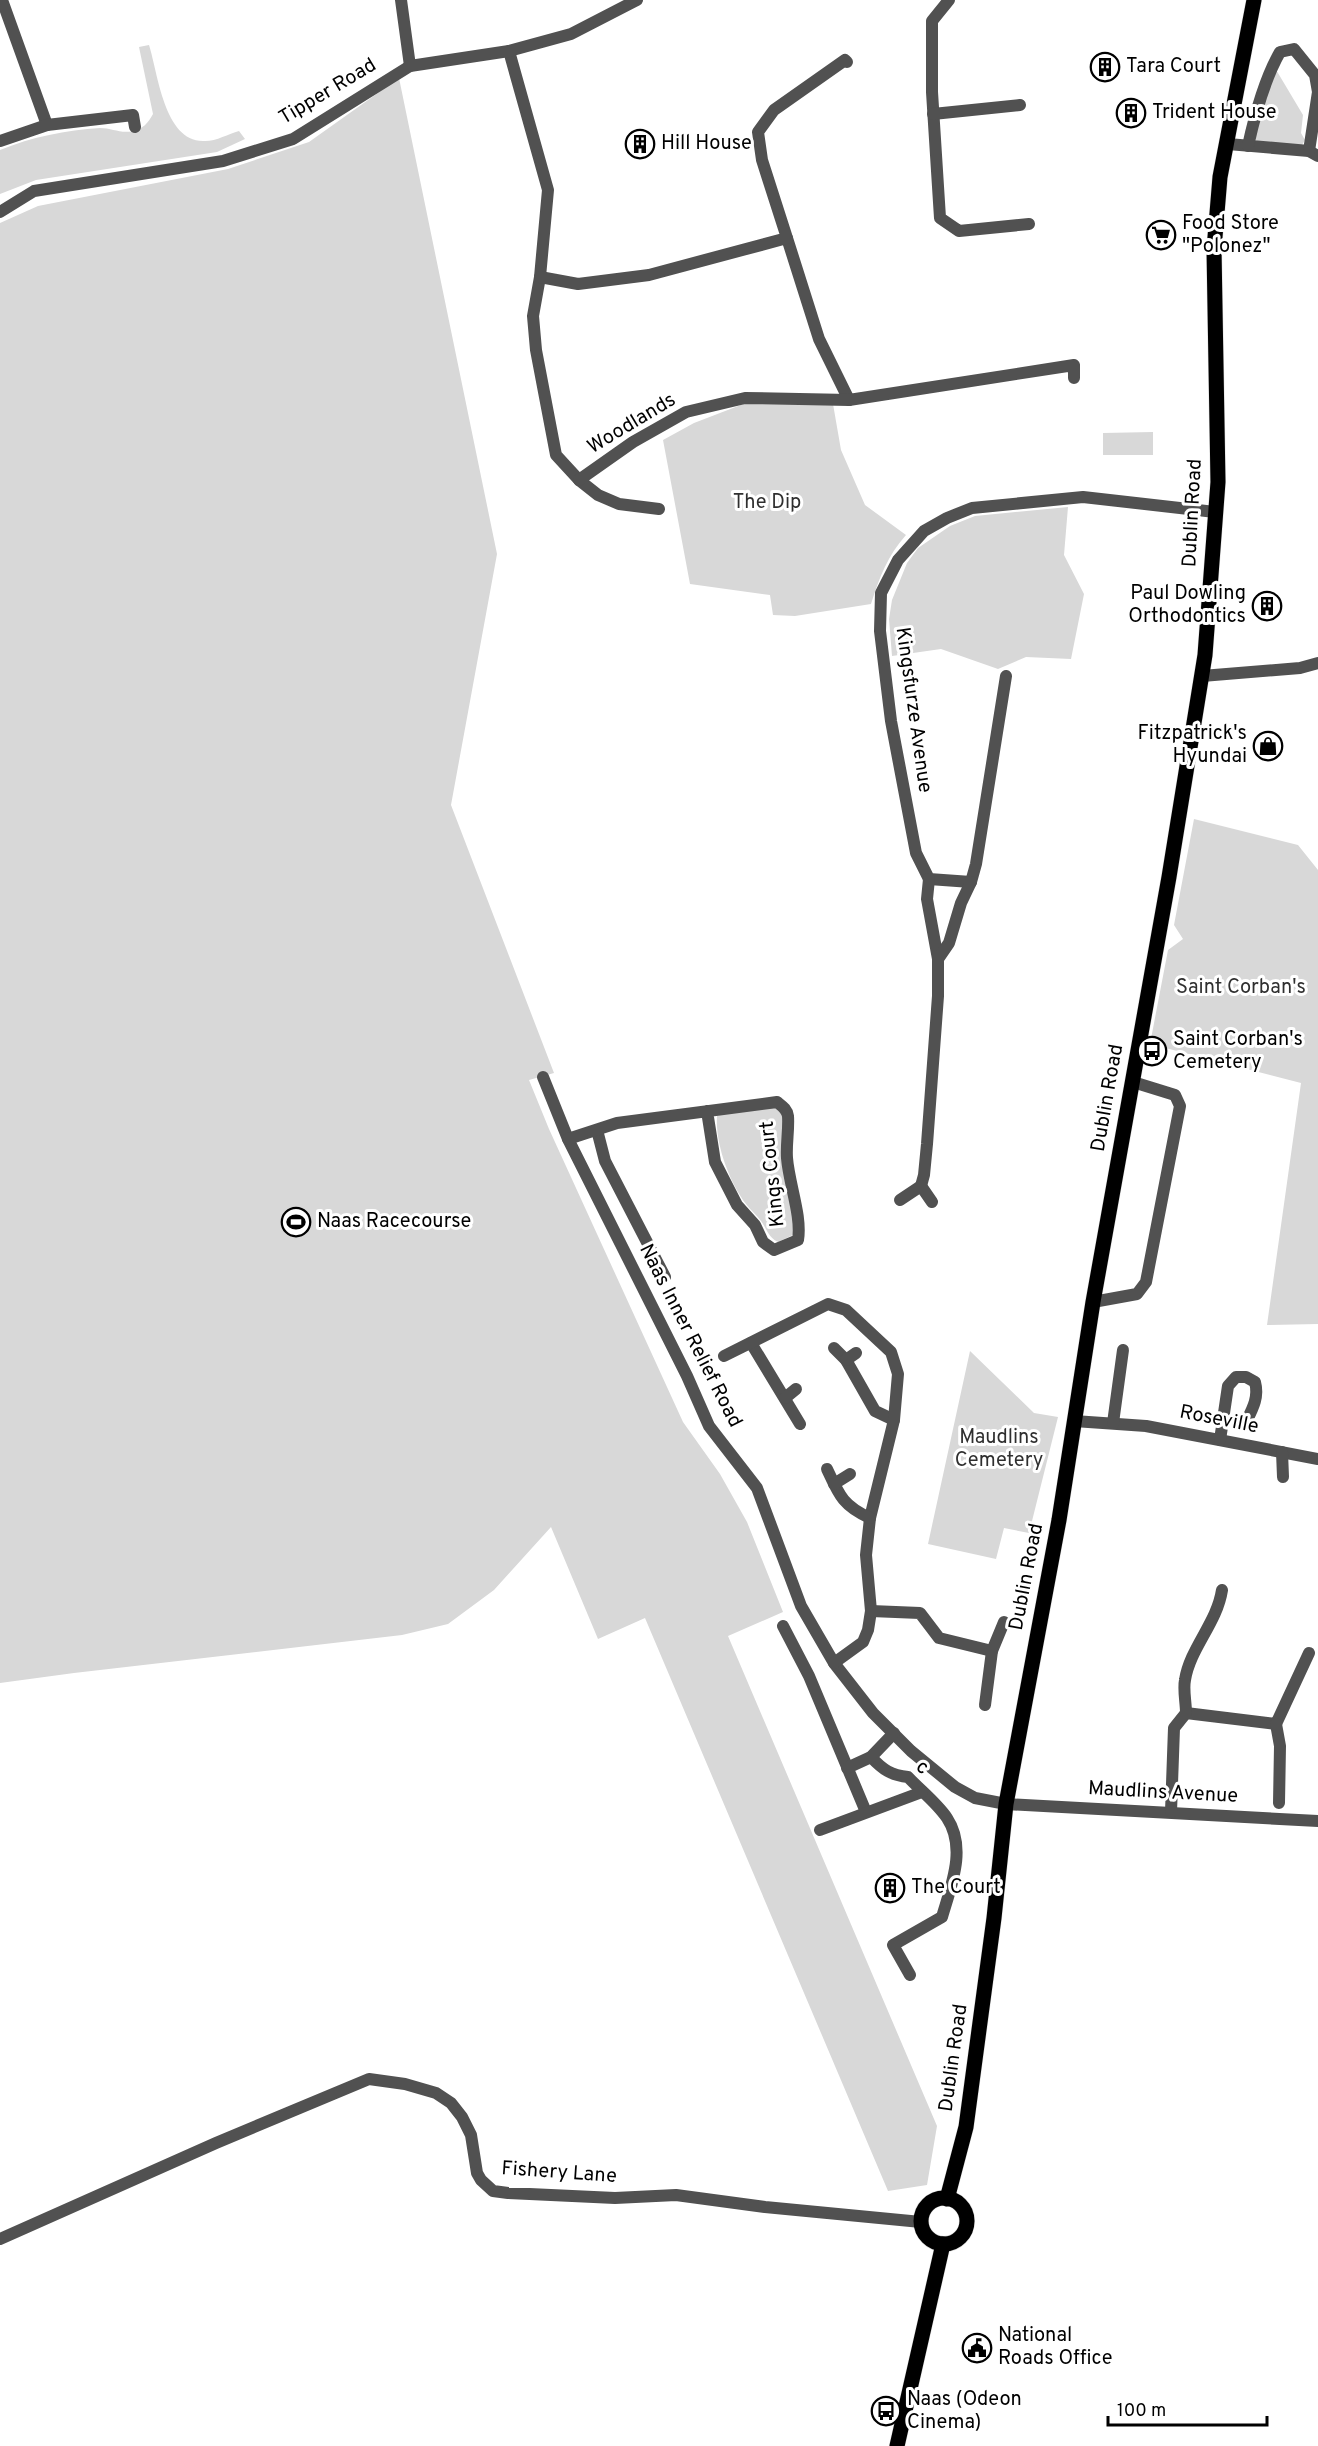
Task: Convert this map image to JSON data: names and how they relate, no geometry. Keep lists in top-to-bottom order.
{
  "streets": {
    "main road": ["Dublin Road"],
    "street": [
      "Tipper Road",
      "Woodlands",
      "Kingsfurze Avenue",
      "Kings Court",
      "Naas Inner Relief Road",
      "Roseville",
      "c",
      "Maudlins Avenue",
      "Fishery Lane"
    ]
  },
  "crossings": [
    ["Tipper Road", "Woodlands"],
    ["Dublin Road", "Kingsfurze Avenue"],
    ["Dublin Road", "Naas Inner Relief Road"],
    ["Dublin Road", "Roseville"],
    ["Dublin Road", "Maudlins Avenue"],
    ["Dublin Road", "Fishery Lane"],
    ["Kings Court", "Naas Inner Relief Road"],
    ["Naas Inner Relief Road", "Maudlins Avenue"]
  ],
  "parks": ["The Dip", "Saint Corban's", "Maudlins Cemetery"],
  "places": {
    "building": [
      "Tara Court",
      "Trident House",
      "Hill House",
      "Paul Dowling Orthodontics",
      "The Court"
    ],
    "supermarket": ["Food Store \"Polonez\""],
    "shop": ["Fitzpatrick's Hyundai"],
    "bus stop": ["Saint Corban's Cemetery", "Naas (Odeon Cinema)"],
    "sports": ["Naas Racecourse"],
    "public building": ["National Roads Office"]
  },
  "scale_bar": "100 m"
}
